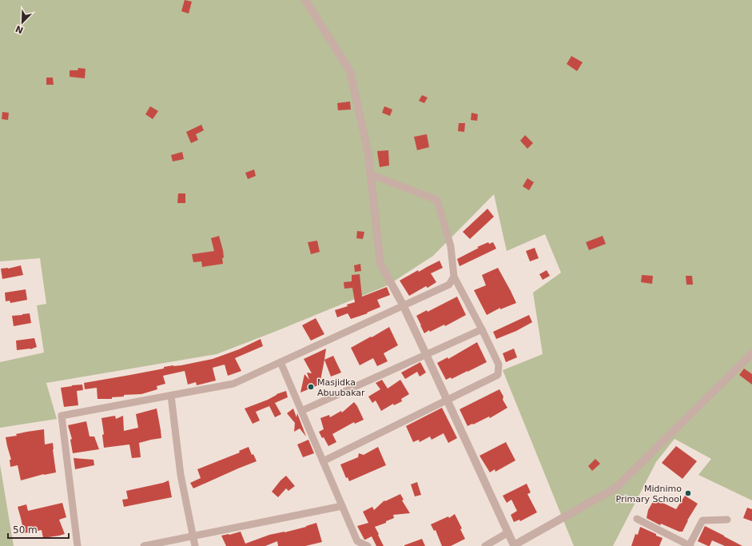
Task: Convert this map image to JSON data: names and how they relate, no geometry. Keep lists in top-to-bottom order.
{
  "places": ["Masjidka Abuubakar", "Midnimo Primary School"],
  "scale_bar": "50 m",
  "north": "bottom left"
}
